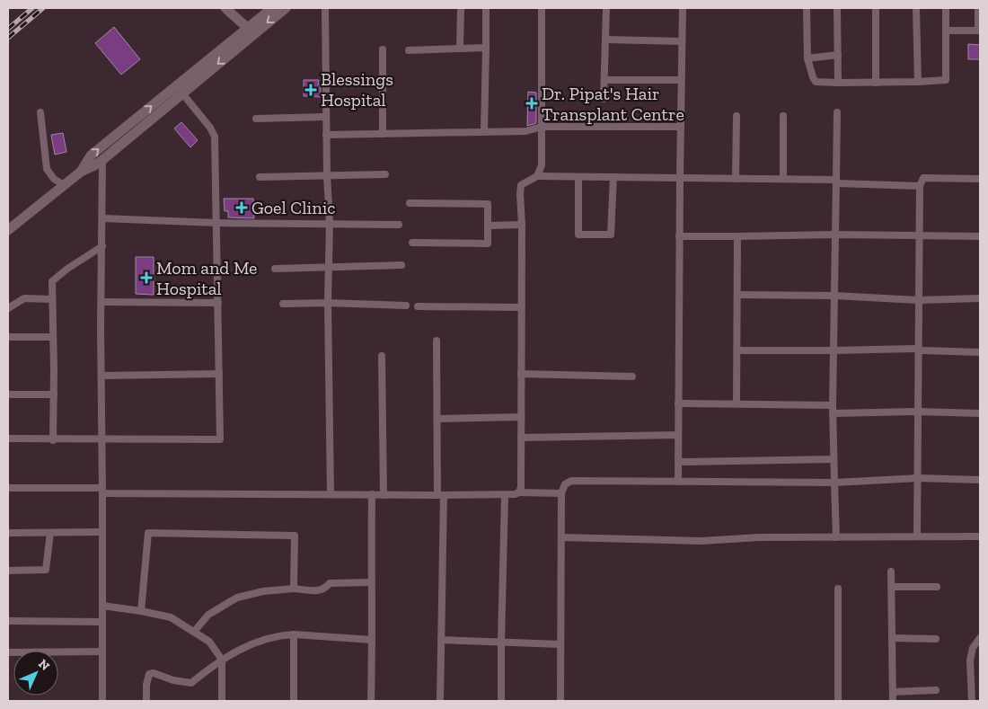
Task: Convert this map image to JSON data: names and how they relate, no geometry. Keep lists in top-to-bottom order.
{
  "places": {
    "health": [
      "Blessings Hospital",
      "Dr. Pipat's Hair Transplant Centre",
      "Goel Clinic",
      "Mom and Me Hospital"
    ]
  },
  "north": "top right"
}
